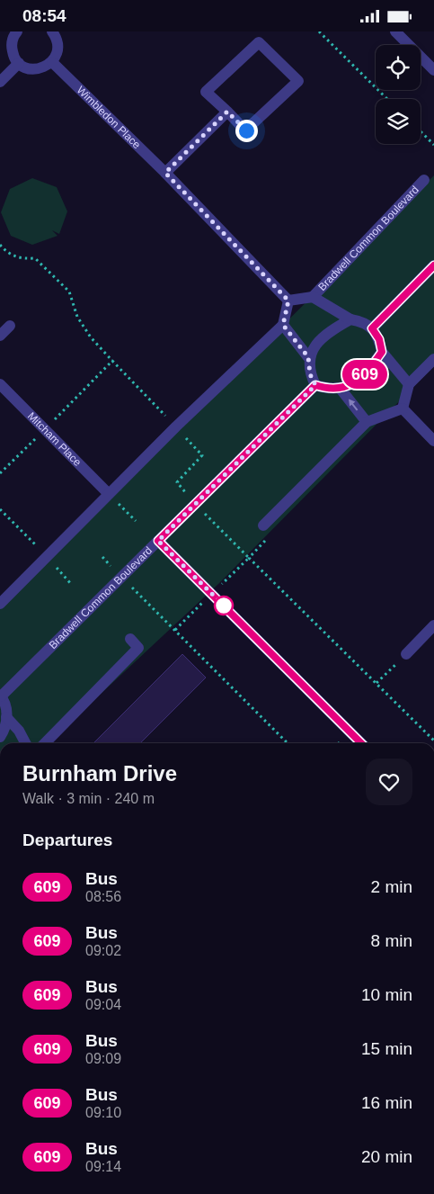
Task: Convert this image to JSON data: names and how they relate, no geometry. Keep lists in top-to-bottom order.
{
  "streets": {
    "street": ["Wimbledon Place", "Bradwell Common Boulevard", "Mitcham Place"]
  },
  "lines": ["bus line 609"],
  "page": {
    "status": "08:54",
    "on_map": "609",
    "heading": [
      ["Burnham Drive", "Walk · 3 min · 240 m"],
      "Departures"
    ],
    "list": [
      {
        "mark": "609",
        "name": "Bus",
        "note": "08:56",
        "value": "2 min"
      },
      {
        "mark": "609",
        "name": "Bus",
        "note": "09:02",
        "value": "8 min"
      },
      {
        "mark": "609",
        "name": "Bus",
        "note": "09:04",
        "value": "10 min"
      },
      {
        "mark": "609",
        "name": "Bus",
        "note": "09:09",
        "value": "15 min"
      },
      {
        "mark": "609",
        "name": "Bus",
        "note": "09:10",
        "value": "16 min"
      },
      {
        "mark": "609",
        "name": "Bus",
        "note": "09:14",
        "value": "20 min"
      }
    ]
  }
}
